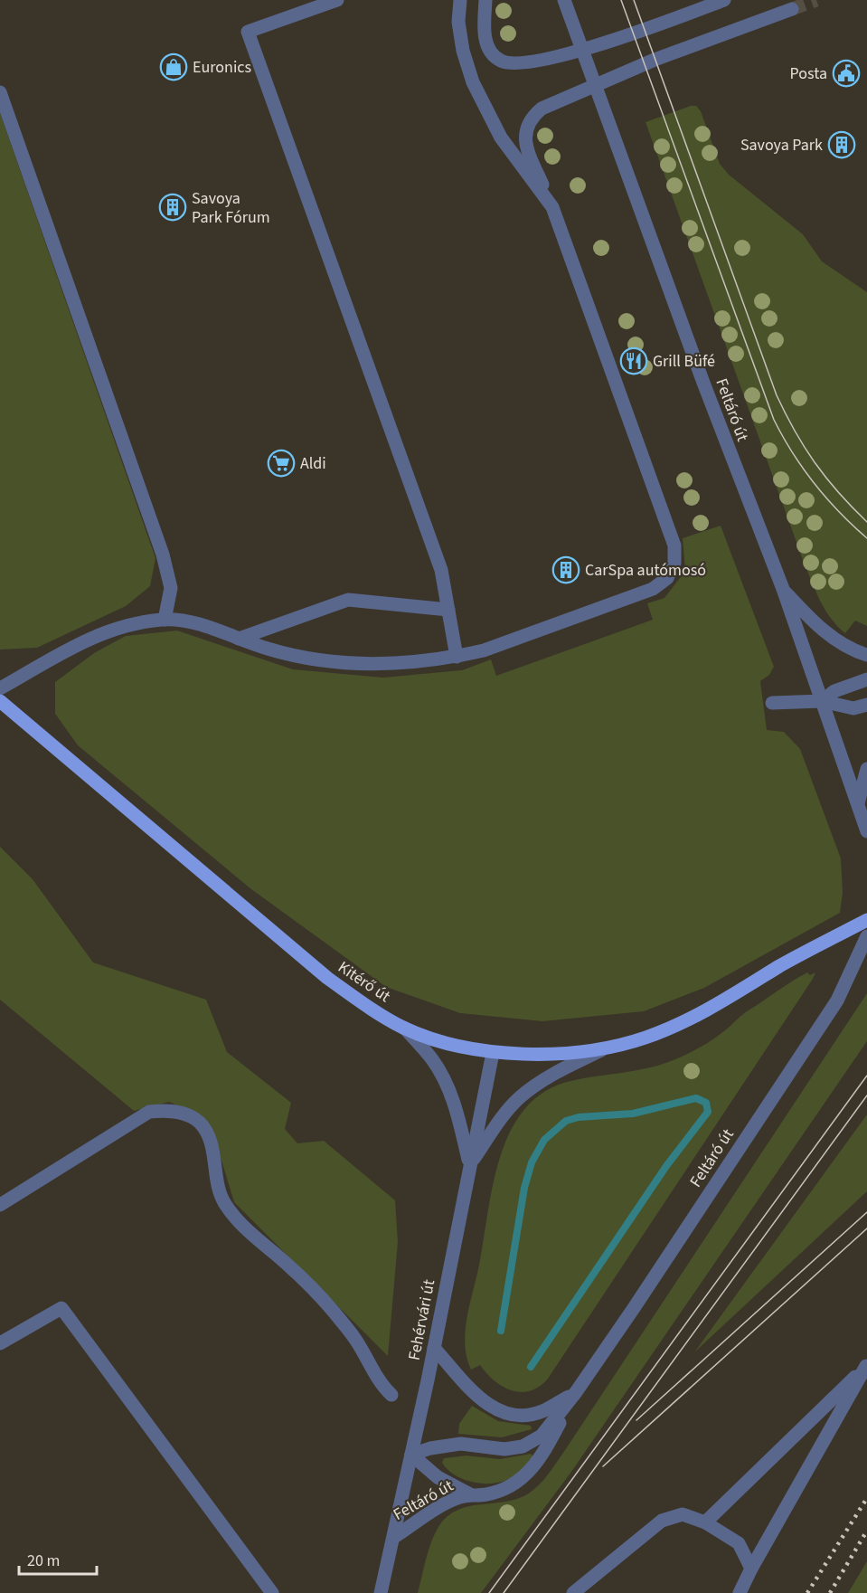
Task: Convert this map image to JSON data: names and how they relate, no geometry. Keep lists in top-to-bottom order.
{
  "streets": {
    "main road": ["Kitérő út"],
    "street": ["Feltáró út", "Fehérvári út"]
  },
  "crossings": [
    ["Feltáró út", "Fehérvári út"],
    ["Kitérő út", "Fehérvári út"]
  ],
  "places": {
    "shop": ["Euronics"],
    "public building": ["Posta"],
    "building": ["Savoya Park", "Savoya Park Fórum", "CarSpa autómosó"],
    "restaurant": ["Grill Büfé"],
    "supermarket": ["Aldi"]
  },
  "scale_bar": "20 m"
}
